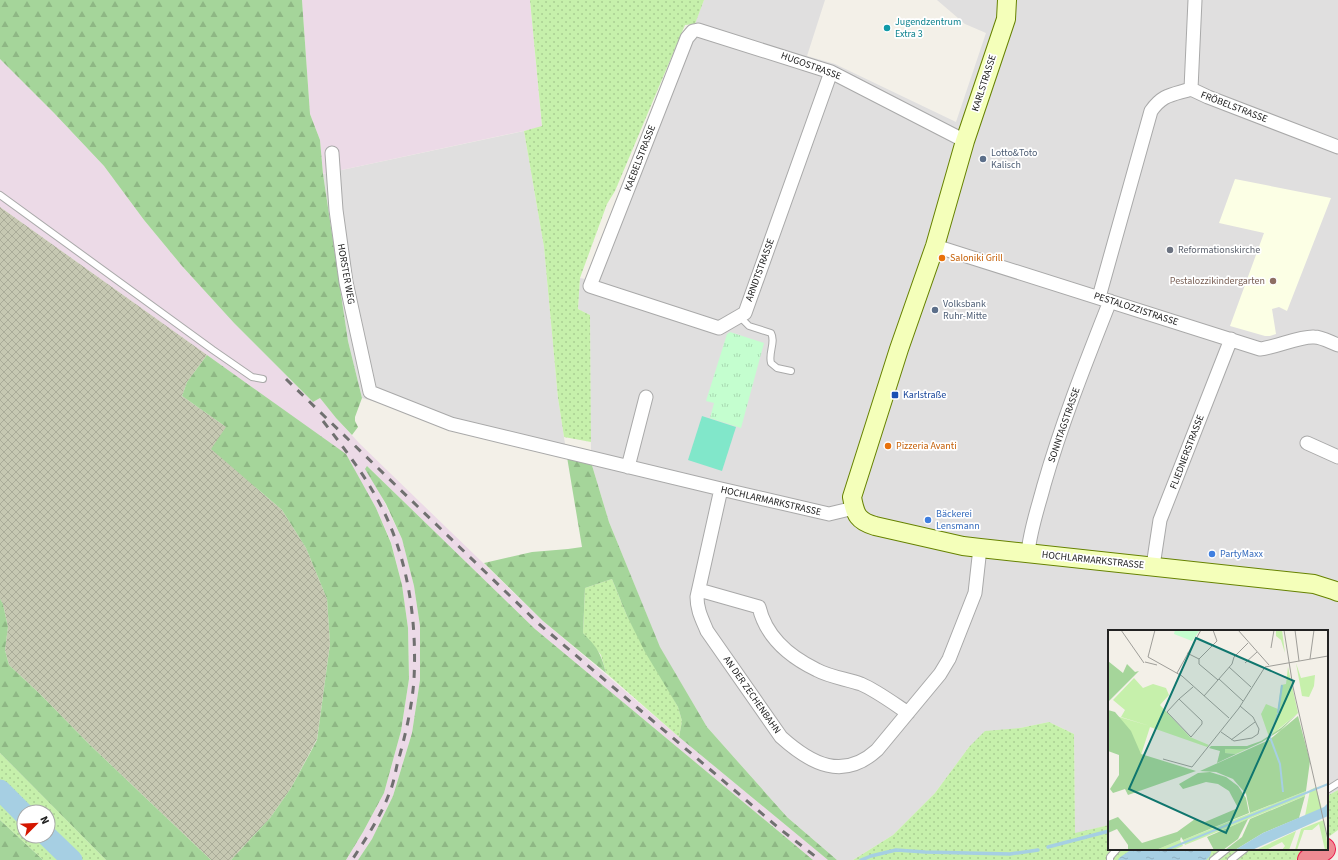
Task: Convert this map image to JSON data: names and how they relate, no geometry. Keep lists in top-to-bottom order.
{
  "streets": {
    "street": [
      "HUGOSTRASSE",
      "KARLSTRASSE",
      "FRÖBELSTRASSE",
      "KAEBELSTRASSE",
      "ARNDTSTRASSE",
      "HORSTER WEG",
      "PESTALOZZISTRASSE",
      "SONNTAGSTRASSE",
      "FLIEDNERSTRASSE",
      "HOCHLARMARKSTRASSE",
      "AN DER ZECHENBAHN"
    ]
  },
  "crossings": [
    ["HUGOSTRASSE", "KARLSTRASSE"],
    ["HUGOSTRASSE", "KAEBELSTRASSE"],
    ["HUGOSTRASSE", "ARNDTSTRASSE"],
    ["KARLSTRASSE", "PESTALOZZISTRASSE"],
    ["KARLSTRASSE", "HOCHLARMARKSTRASSE"],
    ["FRÖBELSTRASSE", "SONNTAGSTRASSE"],
    ["KAEBELSTRASSE", "ARNDTSTRASSE"],
    ["HORSTER WEG", "HOCHLARMARKSTRASSE"],
    ["PESTALOZZISTRASSE", "SONNTAGSTRASSE"],
    ["PESTALOZZISTRASSE", "FLIEDNERSTRASSE"],
    ["SONNTAGSTRASSE", "HOCHLARMARKSTRASSE"],
    ["FLIEDNERSTRASSE", "HOCHLARMARKSTRASSE"],
    ["HOCHLARMARKSTRASSE", "AN DER ZECHENBAHN"]
  ],
  "places": {
    "other": [
      "Jugendzentrum Extra 3",
      "Lotto&Toto Kalisch",
      "Reformationskirche",
      "Saloniki Grill",
      "Pestalozzikindergarten",
      "Volksbank Ruhr-Mitte",
      "Pizzeria Avanti",
      "Bäckerei Lensmann",
      "PartyMaxx"
    ],
    "transit": ["Karlstraße"]
  },
  "north": "top right"
}
